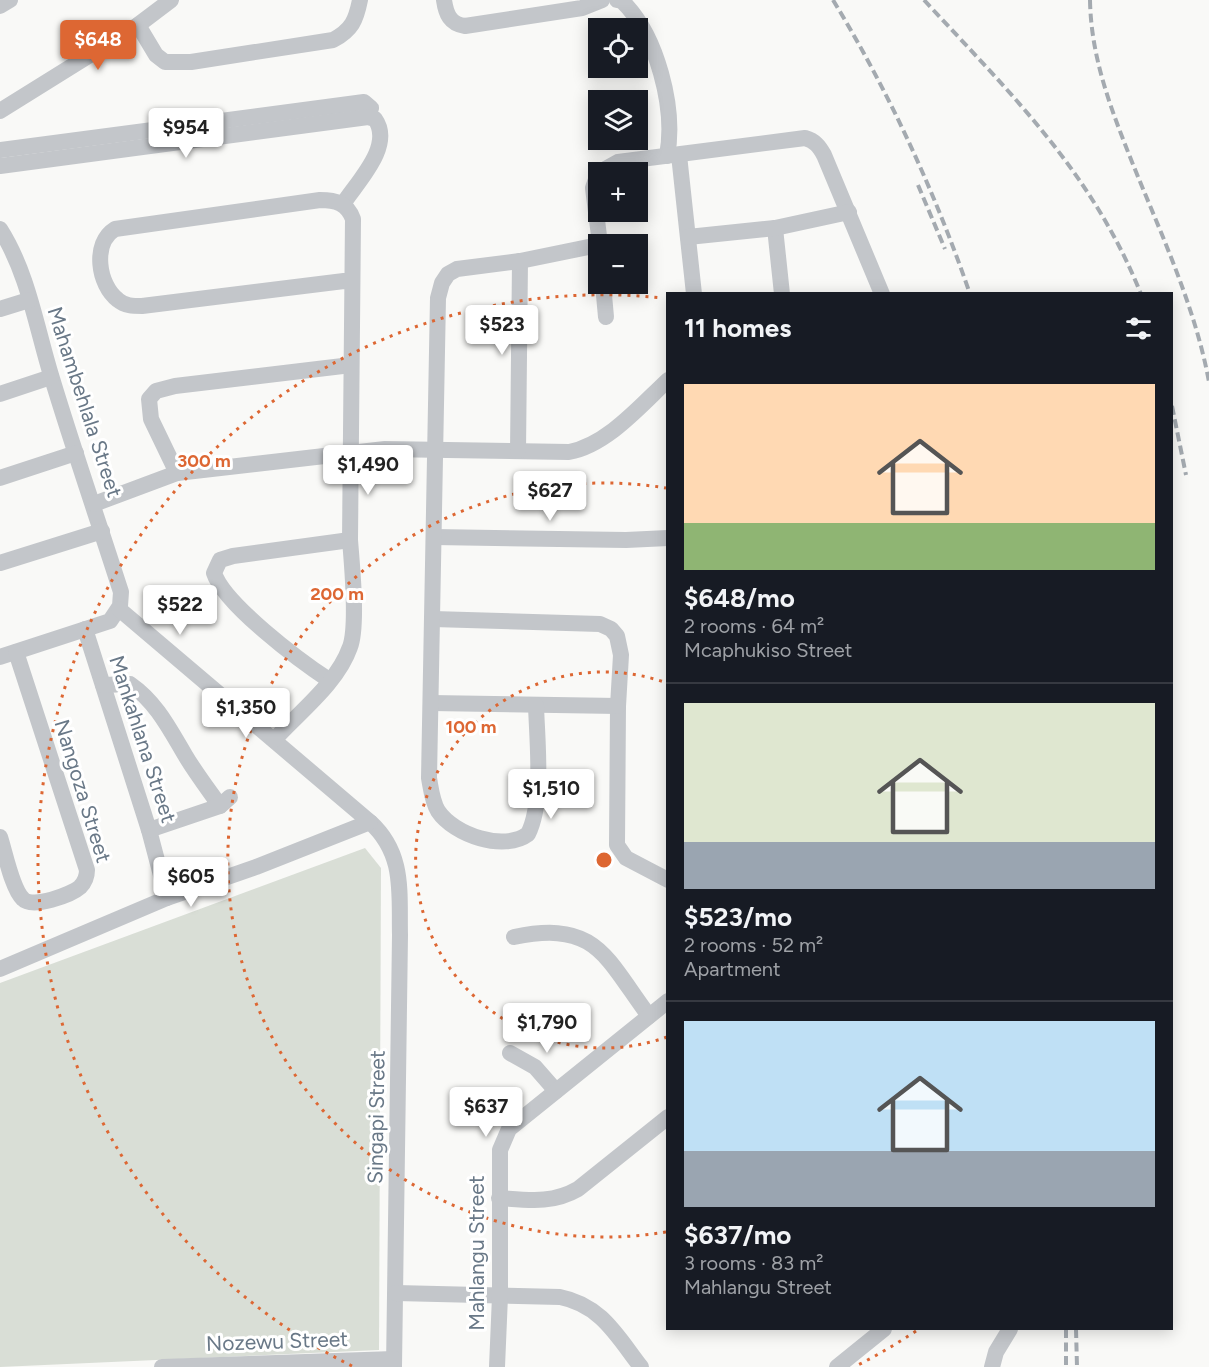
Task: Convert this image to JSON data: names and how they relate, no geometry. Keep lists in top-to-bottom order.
{
  "streets": {
    "street": [
      "Mahambehlala Street",
      "Mankahlana Street",
      "Nangoza Street",
      "Singapi Street",
      "Mahlangu Street",
      "Nozewu Street"
    ]
  },
  "crossings": [
    ["Mahambehlala Street", "Singapi Street"],
    ["Singapi Street", "Nozewu Street"]
  ],
  "page": {
    "map_buttons": ["+", "−"],
    "price": [
      "$648",
      "$954",
      "$523",
      "$1,490",
      "$627",
      "$522",
      "$1,350",
      "$1,510",
      "$605",
      "$1,790",
      "$637"
    ],
    "heading": "11 homes",
    "list": [
      {
        "name": "$648/mo",
        "note": "2 rooms · 64 m² · Mcaphukiso Street"
      },
      {
        "name": "$523/mo",
        "note": "2 rooms · 52 m² · Apartment"
      },
      {
        "name": "$637/mo",
        "note": "3 rooms · 83 m² · Mahlangu Street"
      }
    ]
  },
  "rings": ["300 m", "200 m", "100 m"]
}
